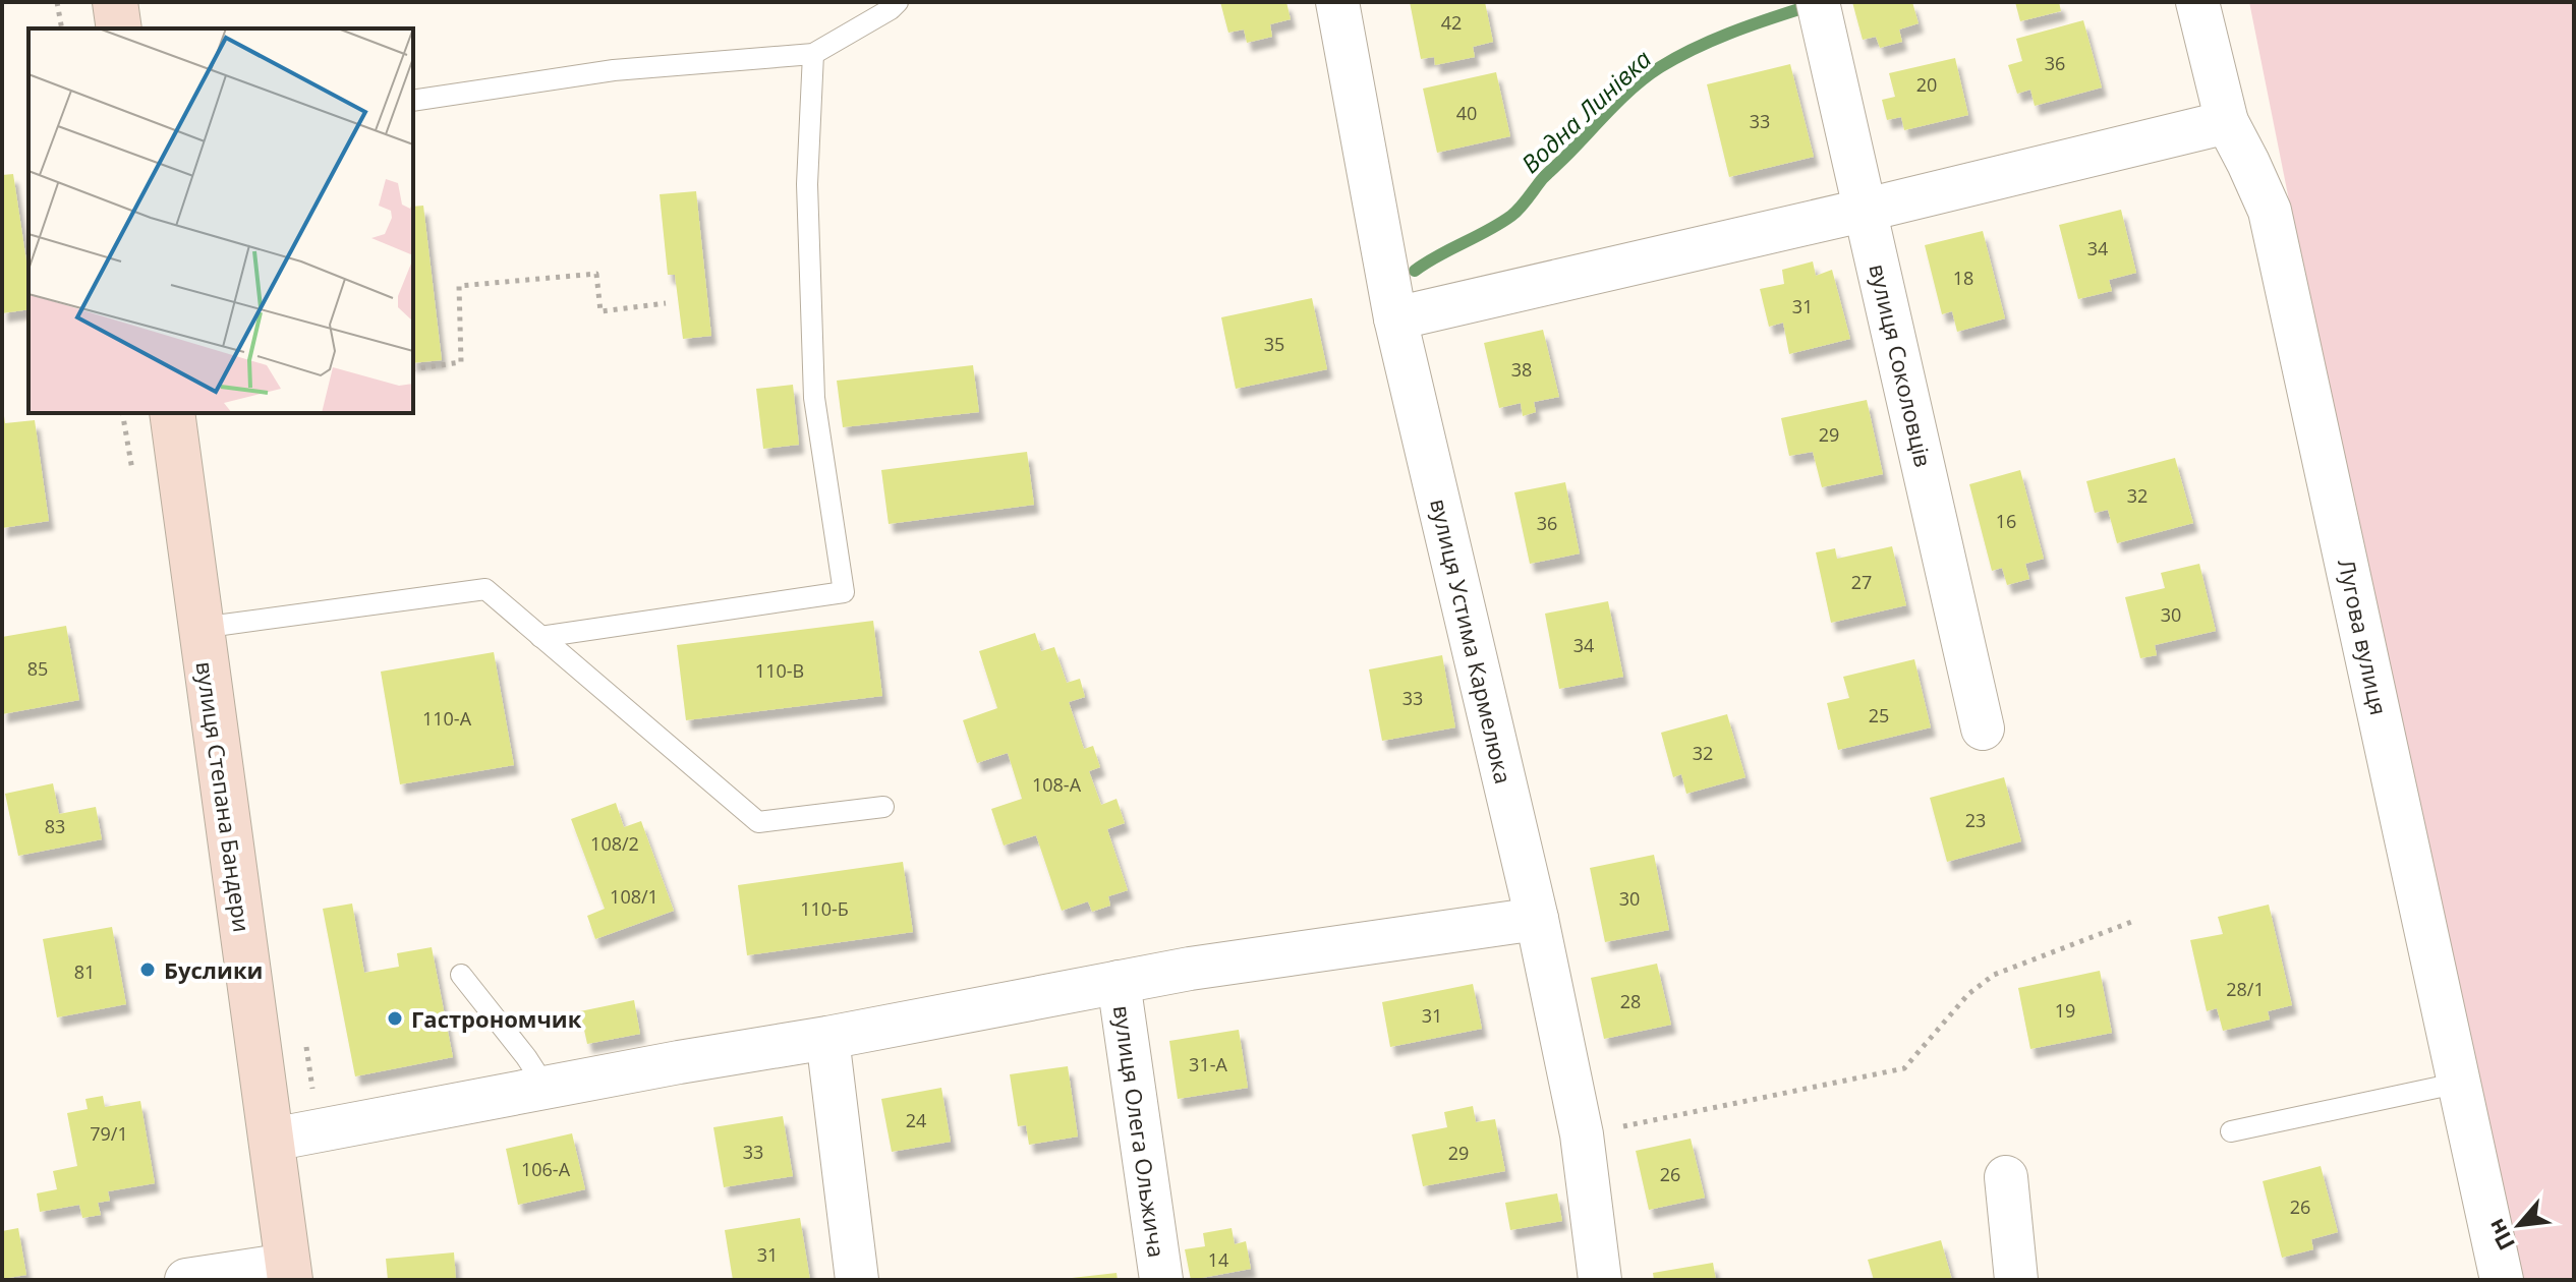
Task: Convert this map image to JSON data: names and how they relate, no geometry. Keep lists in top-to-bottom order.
{
  "streets": {
    "street": [
      "вулиця Соколовців",
      "Лугова вулиця",
      "вулиця Устима Кармелюка",
      "вулиця Степана Бандери",
      "вулиця Олега Ольжича"
    ]
  },
  "water": ["Водна Линівка"],
  "places": ["Буслики", "Гастрономчик"],
  "house_numbers": [
    "42",
    "36",
    "20",
    "40",
    "33",
    "34",
    "18",
    "31",
    "35",
    "38",
    "29",
    "32",
    "16",
    "36",
    "27",
    "30",
    "34",
    "85",
    "110-В",
    "33",
    "25",
    "110-А",
    "32",
    "108-А",
    "23",
    "83",
    "108/2",
    "108/1",
    "30",
    "110-Б",
    "81",
    "28/1",
    "28",
    "19",
    "31",
    "31-А",
    "24",
    "79/1",
    "33",
    "29",
    "106-А",
    "26",
    "26",
    "31",
    "14"
  ],
  "north": "bottom left"
}
